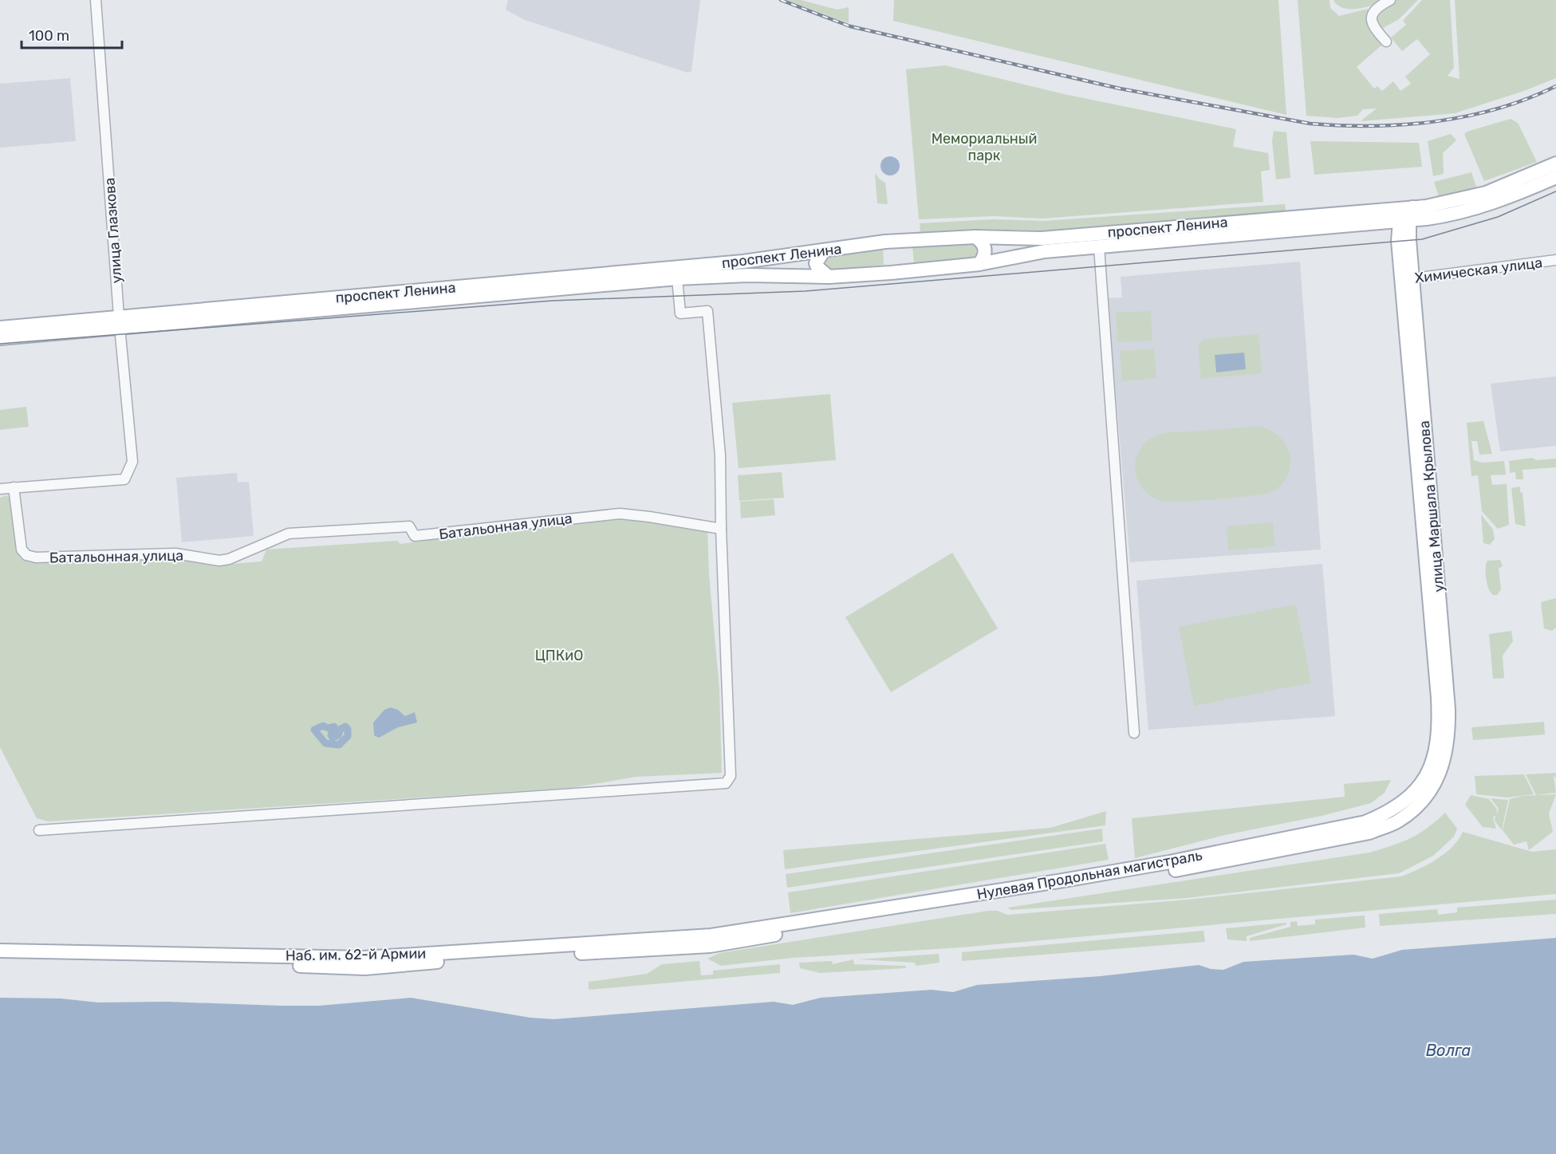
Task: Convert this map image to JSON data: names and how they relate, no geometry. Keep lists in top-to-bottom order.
{
  "streets": {
    "main road": [
      "проспект Ленина",
      "улица Маршала Крылова",
      "Нулевая Продольная магистраль",
      "Наб. им. 62-й Армии"
    ],
    "street": ["улица Глазкова", "Химическая улица", "Батальонная улица"]
  },
  "crossings": [
    ["проспект Ленина", "улица Глазкова"],
    ["проспект Ленина", "улица Маршала Крылова"],
    ["улица Глазкова", "Батальонная улица"],
    ["Химическая улица", "улица Маршала Крылова"],
    ["улица Маршала Крылова", "Нулевая Продольная магистраль"],
    ["Нулевая Продольная магистраль", "Наб. им. 62-й Армии"]
  ],
  "water": ["Волга"],
  "parks": ["Мемориальный парк", "ЦПКиО"],
  "scale_bar": "100 m"
}
